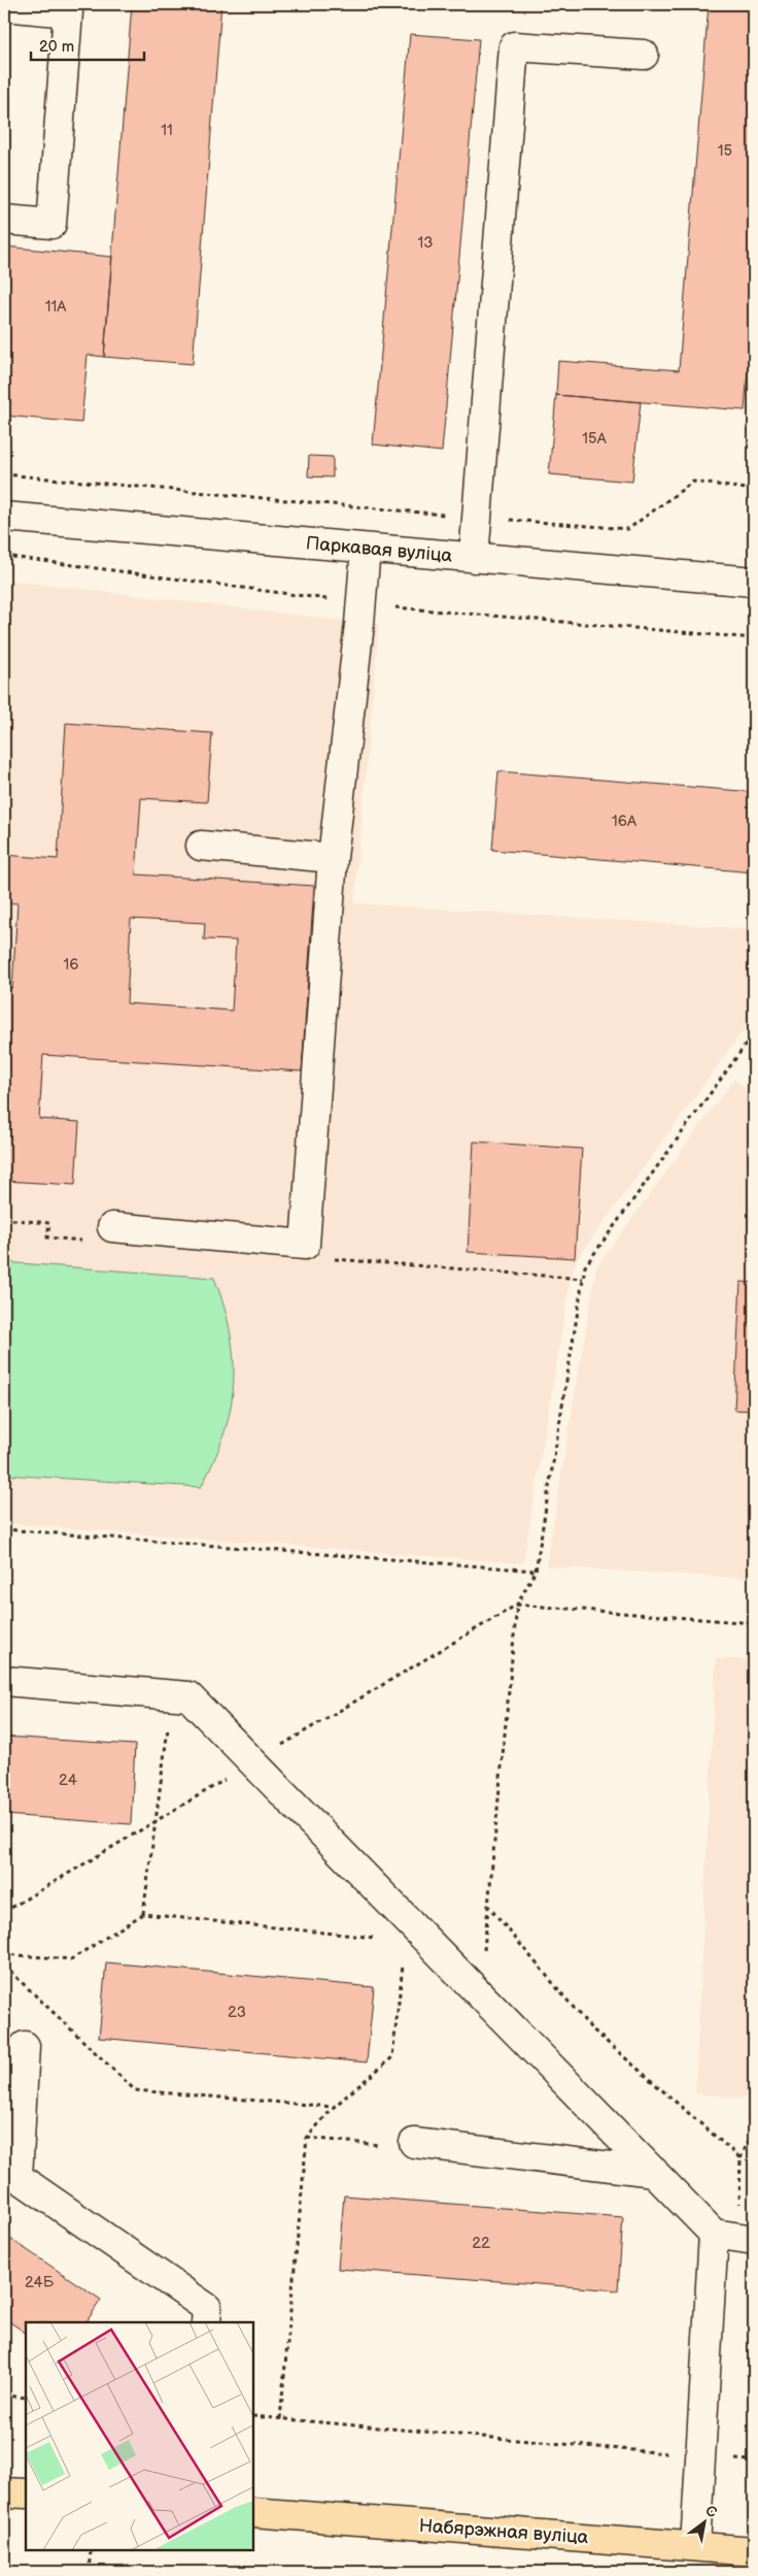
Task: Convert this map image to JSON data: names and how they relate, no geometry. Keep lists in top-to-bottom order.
{
  "streets": {
    "main road": ["Набярэжная вуліца"],
    "street": ["Паркавая вуліца"]
  },
  "house_numbers": [
    "11",
    "15",
    "13",
    "11А",
    "15А",
    "16А",
    "16",
    "24",
    "23",
    "22",
    "24Б"
  ],
  "scale_bar": "20 m",
  "north": "top right"
}
